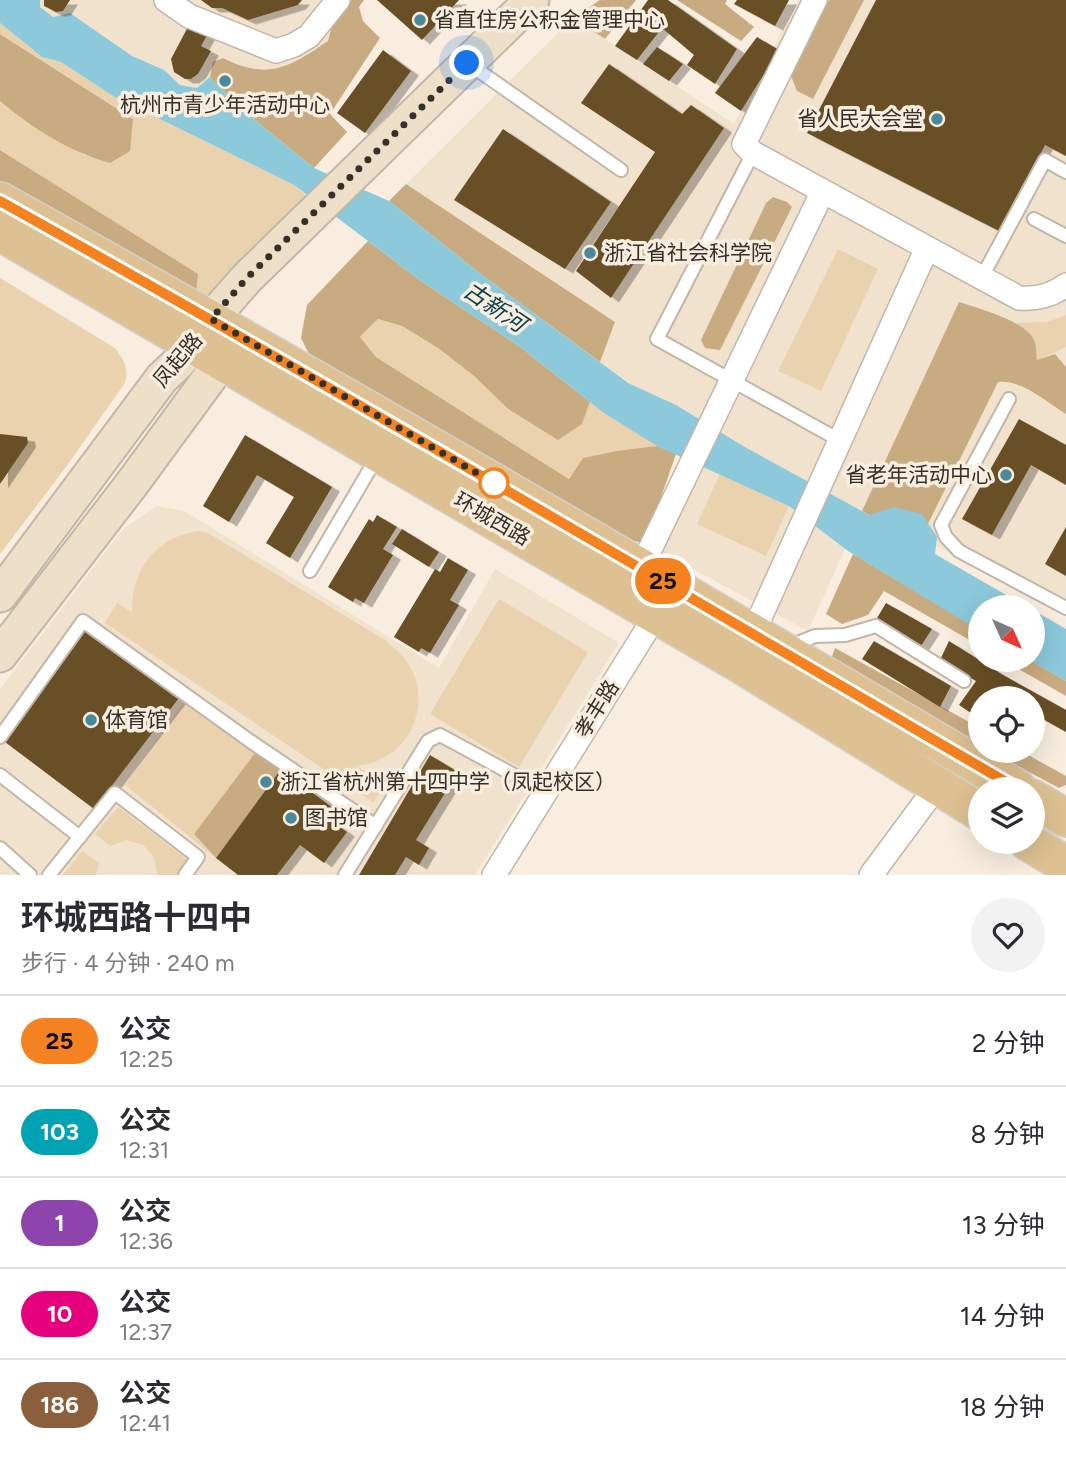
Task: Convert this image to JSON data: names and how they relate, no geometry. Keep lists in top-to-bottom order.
{
  "streets": {
    "main road": ["凤起路", "环城西路"],
    "street": ["孝丰路"]
  },
  "crossings": [
    ["凤起路", "环城西路"],
    ["环城西路", "孝丰路"]
  ],
  "water": ["古新河"],
  "places": [
    "省直住房公积金管理中心",
    "杭州市青少年活动中心",
    "省人民大会堂",
    "浙江省社会科学院",
    "省老年活动中心",
    "体育馆",
    "浙江省杭州第十四中学（凤起校区）",
    "图书馆"
  ],
  "lines": ["bus line 25"],
  "north": "bottom right",
  "page": {
    "on_map": "25",
    "heading": ["环城西路十四中", "步行 · 4 分钟 · 240 m"],
    "list": [
      {
        "mark": "25",
        "name": "公交",
        "note": "12:25",
        "value": "2 分钟"
      },
      {
        "mark": "103",
        "name": "公交",
        "note": "12:31",
        "value": "8 分钟"
      },
      {
        "mark": "1",
        "name": "公交",
        "note": "12:36",
        "value": "13 分钟"
      },
      {
        "mark": "10",
        "name": "公交",
        "note": "12:37",
        "value": "14 分钟"
      },
      {
        "mark": "186",
        "name": "公交",
        "note": "12:41",
        "value": "18 分钟"
      }
    ]
  }
}
